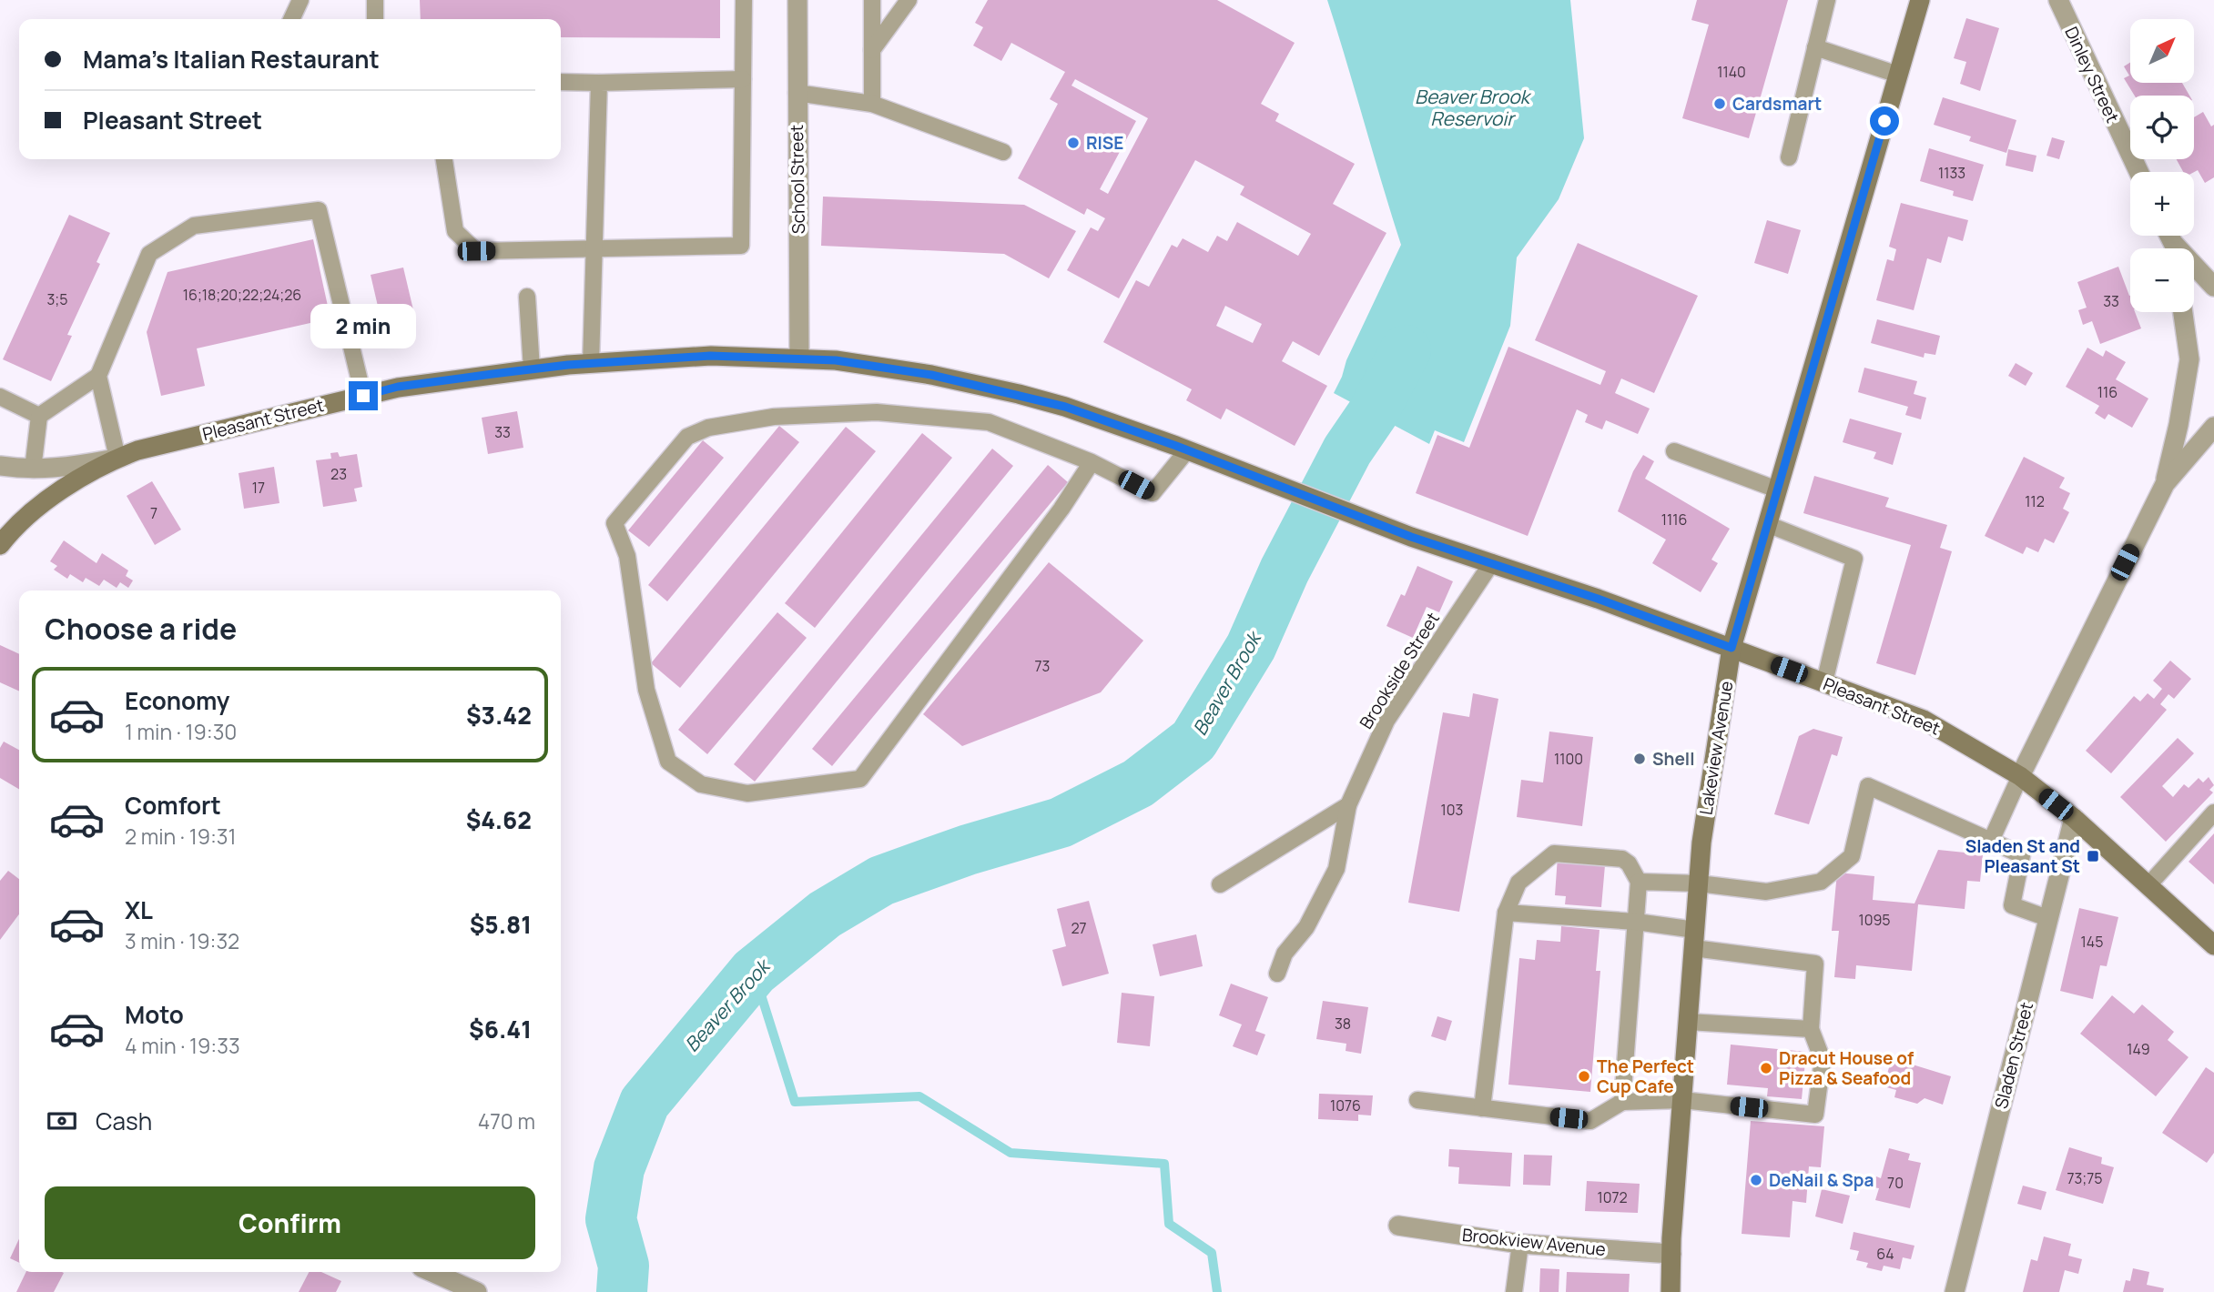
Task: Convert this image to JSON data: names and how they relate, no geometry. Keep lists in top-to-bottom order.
{
  "streets": {
    "main road": ["Pleasant Street", "Lakeview Avenue"],
    "street": [
      "Dinley Street",
      "School Street",
      "Sladen Street",
      "Brookview Avenue"
    ],
    "lane": ["Brookside Street"]
  },
  "crossings": [
    ["School Street", "Pleasant Street"],
    ["Pleasant Street", "Brookside Street"],
    ["Pleasant Street", "Lakeview Avenue"],
    ["Pleasant Street", "Sladen Street"],
    ["Lakeview Avenue", "Brookview Avenue"]
  ],
  "water": ["Beaver Brook Reservoir", "Beaver Brook"],
  "places": {
    "other": [
      "Cardsmart",
      "RISE",
      "Shell",
      "Dracut House of Pizza & Seafood",
      "The Perfect Cup Cafe",
      "DeNail & Spa"
    ],
    "transit": ["Sladen St and Pleasant St"]
  },
  "house_numbers": [
    "1140",
    "1133",
    "16;18;20;22;24;26",
    "3;5",
    "33",
    "116",
    "33",
    "23",
    "17",
    "112",
    "7",
    "1116",
    "73",
    "1100",
    "103",
    "1095",
    "27",
    "145",
    "38",
    "149",
    "1076",
    "73;75",
    "70",
    "1072",
    "64"
  ],
  "north": "top right",
  "page": {
    "map_buttons": ["+", "−"],
    "banner": ["Mama's Italian Restaurant", "Pleasant Street"],
    "bubble": "2 min",
    "heading": "Choose a ride",
    "list": [
      {
        "name": "Economy",
        "note": "1 min · 19:30",
        "value": "$3.42"
      },
      {
        "name": "Comfort",
        "note": "2 min · 19:31",
        "value": "$4.62"
      },
      {
        "name": "XL",
        "note": "3 min · 19:32",
        "value": "$5.81"
      },
      {
        "name": "Moto",
        "note": "4 min · 19:33",
        "value": "$6.41"
      }
    ],
    "pay": ["Cash", "470 m"],
    "buttons": "Confirm"
  }
}
